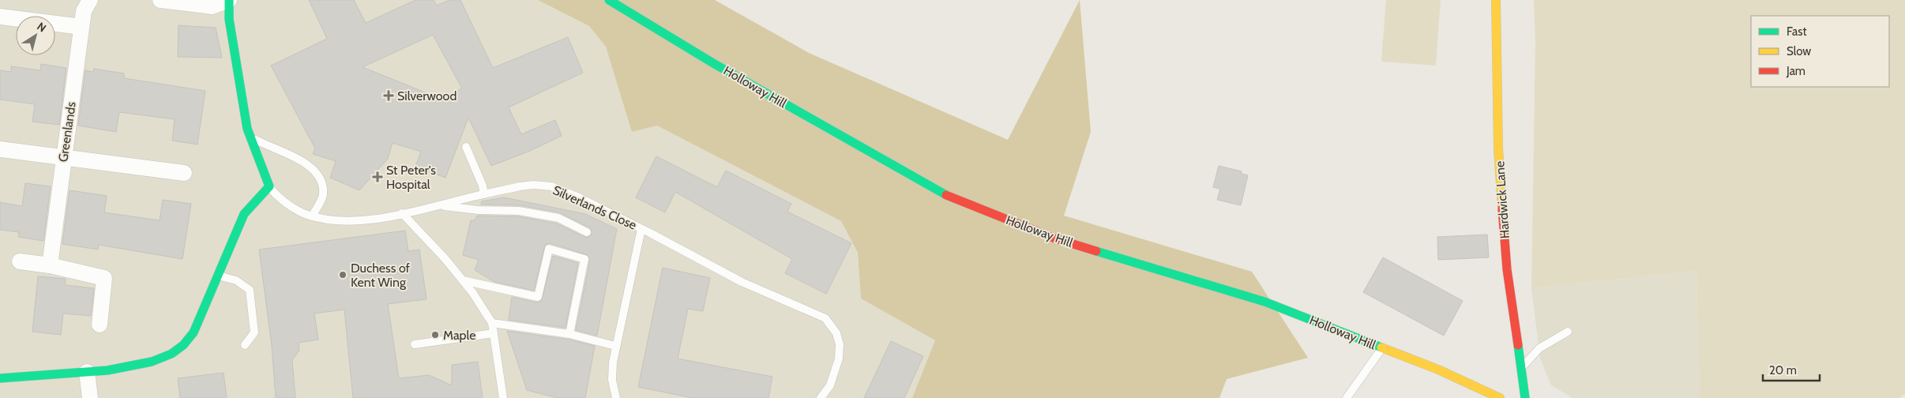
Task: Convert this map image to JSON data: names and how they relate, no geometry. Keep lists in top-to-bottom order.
{
  "streets": {
    "main road": ["Holloway Hill", "Hardwick Lane"],
    "street": ["Greenlands"],
    "lane": ["Silverlands Close"]
  },
  "places": {
    "health": ["Silverwood", "St Peter's Hospital"],
    "other": ["Duchess of Kent Wing", "Maple"]
  },
  "legend": ["Fast", "Slow", "Jam"],
  "scale_bar": "20 m",
  "north": "top right"
}
